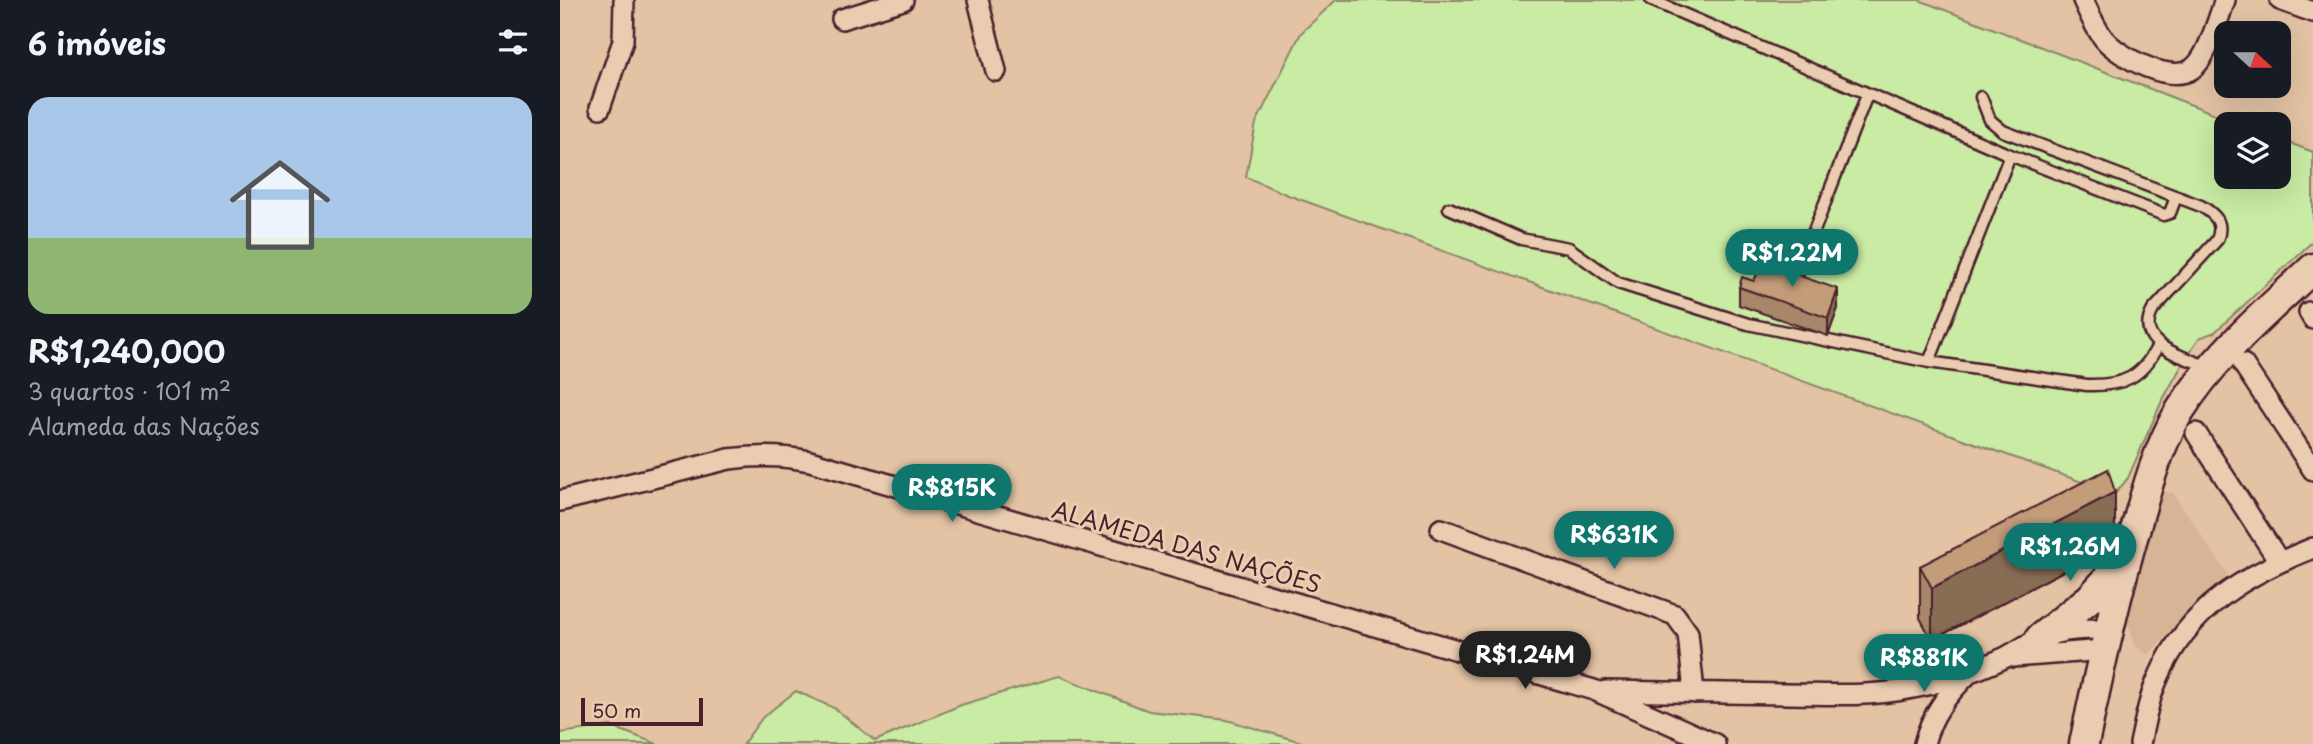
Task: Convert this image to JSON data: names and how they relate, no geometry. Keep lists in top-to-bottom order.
{
  "streets": {
    "street": ["ALAMEDA DAS NAÇÕES"]
  },
  "scale_bar": "50 m",
  "north": "right",
  "page": {
    "heading": "6 imóveis",
    "list": [
      {
        "name": "R$1,240,000",
        "note": "3 quartos · 101 m² · Alameda das Nações"
      }
    ],
    "price": [
      "R$1.22M",
      "R$815K",
      "R$631K",
      "R$1.26M",
      "R$1.24M",
      "R$881K"
    ],
    "scale": "50 m"
  }
}
